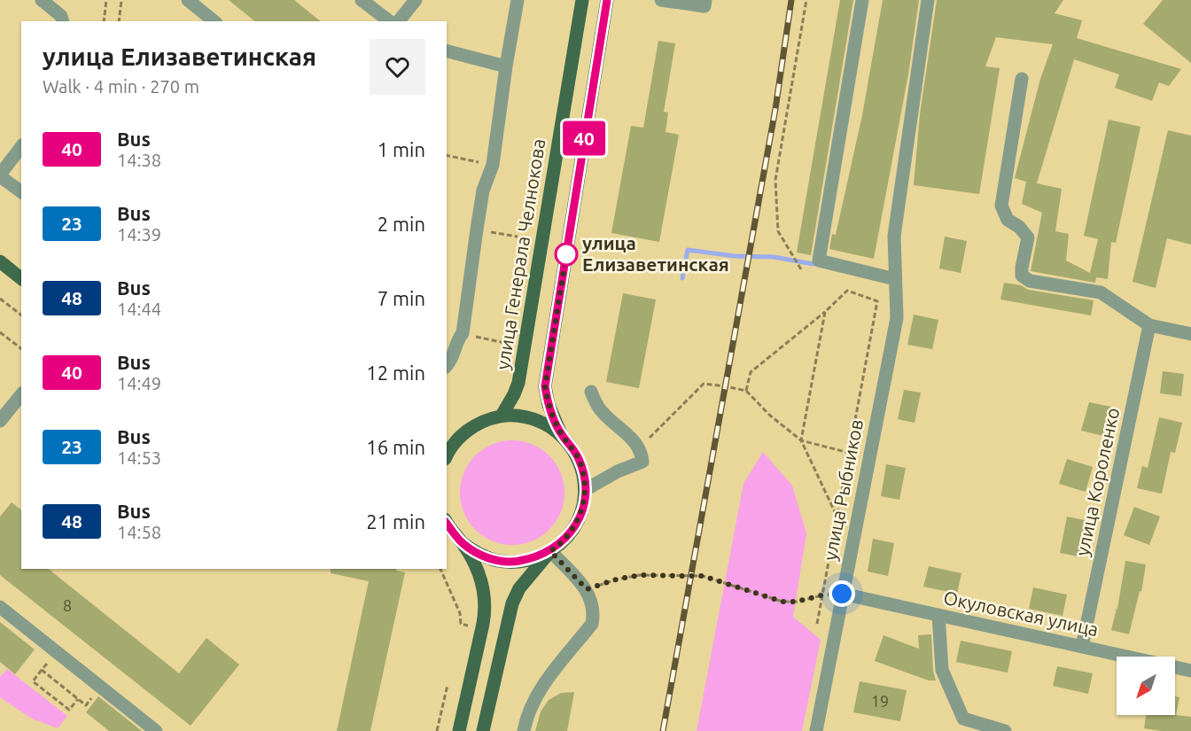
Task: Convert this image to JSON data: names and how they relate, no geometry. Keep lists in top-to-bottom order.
{
  "streets": {
    "main road": ["улица Генерала Челнокова"],
    "street": ["улица Короленко", "улица Рыбников", "Окуловская улица"]
  },
  "crossings": [
    ["улица Короленко", "Окуловская улица"],
    ["улица Рыбников", "Окуловская улица"]
  ],
  "places": ["улица Елизаветинская"],
  "lines": ["bus line 40"],
  "house_numbers": ["8", "19"],
  "north": "bottom left",
  "page": {
    "on_map": "40",
    "heading": ["улица Елизаветинская", "Walk · 4 min · 270 m"],
    "list": [
      {
        "mark": "40",
        "name": "Bus",
        "note": "14:38",
        "value": "1 min"
      },
      {
        "mark": "23",
        "name": "Bus",
        "note": "14:39",
        "value": "2 min"
      },
      {
        "mark": "48",
        "name": "Bus",
        "note": "14:44",
        "value": "7 min"
      },
      {
        "mark": "40",
        "name": "Bus",
        "note": "14:49",
        "value": "12 min"
      },
      {
        "mark": "23",
        "name": "Bus",
        "note": "14:53",
        "value": "16 min"
      },
      {
        "mark": "48",
        "name": "Bus",
        "note": "14:58",
        "value": "21 min"
      }
    ]
  }
}
